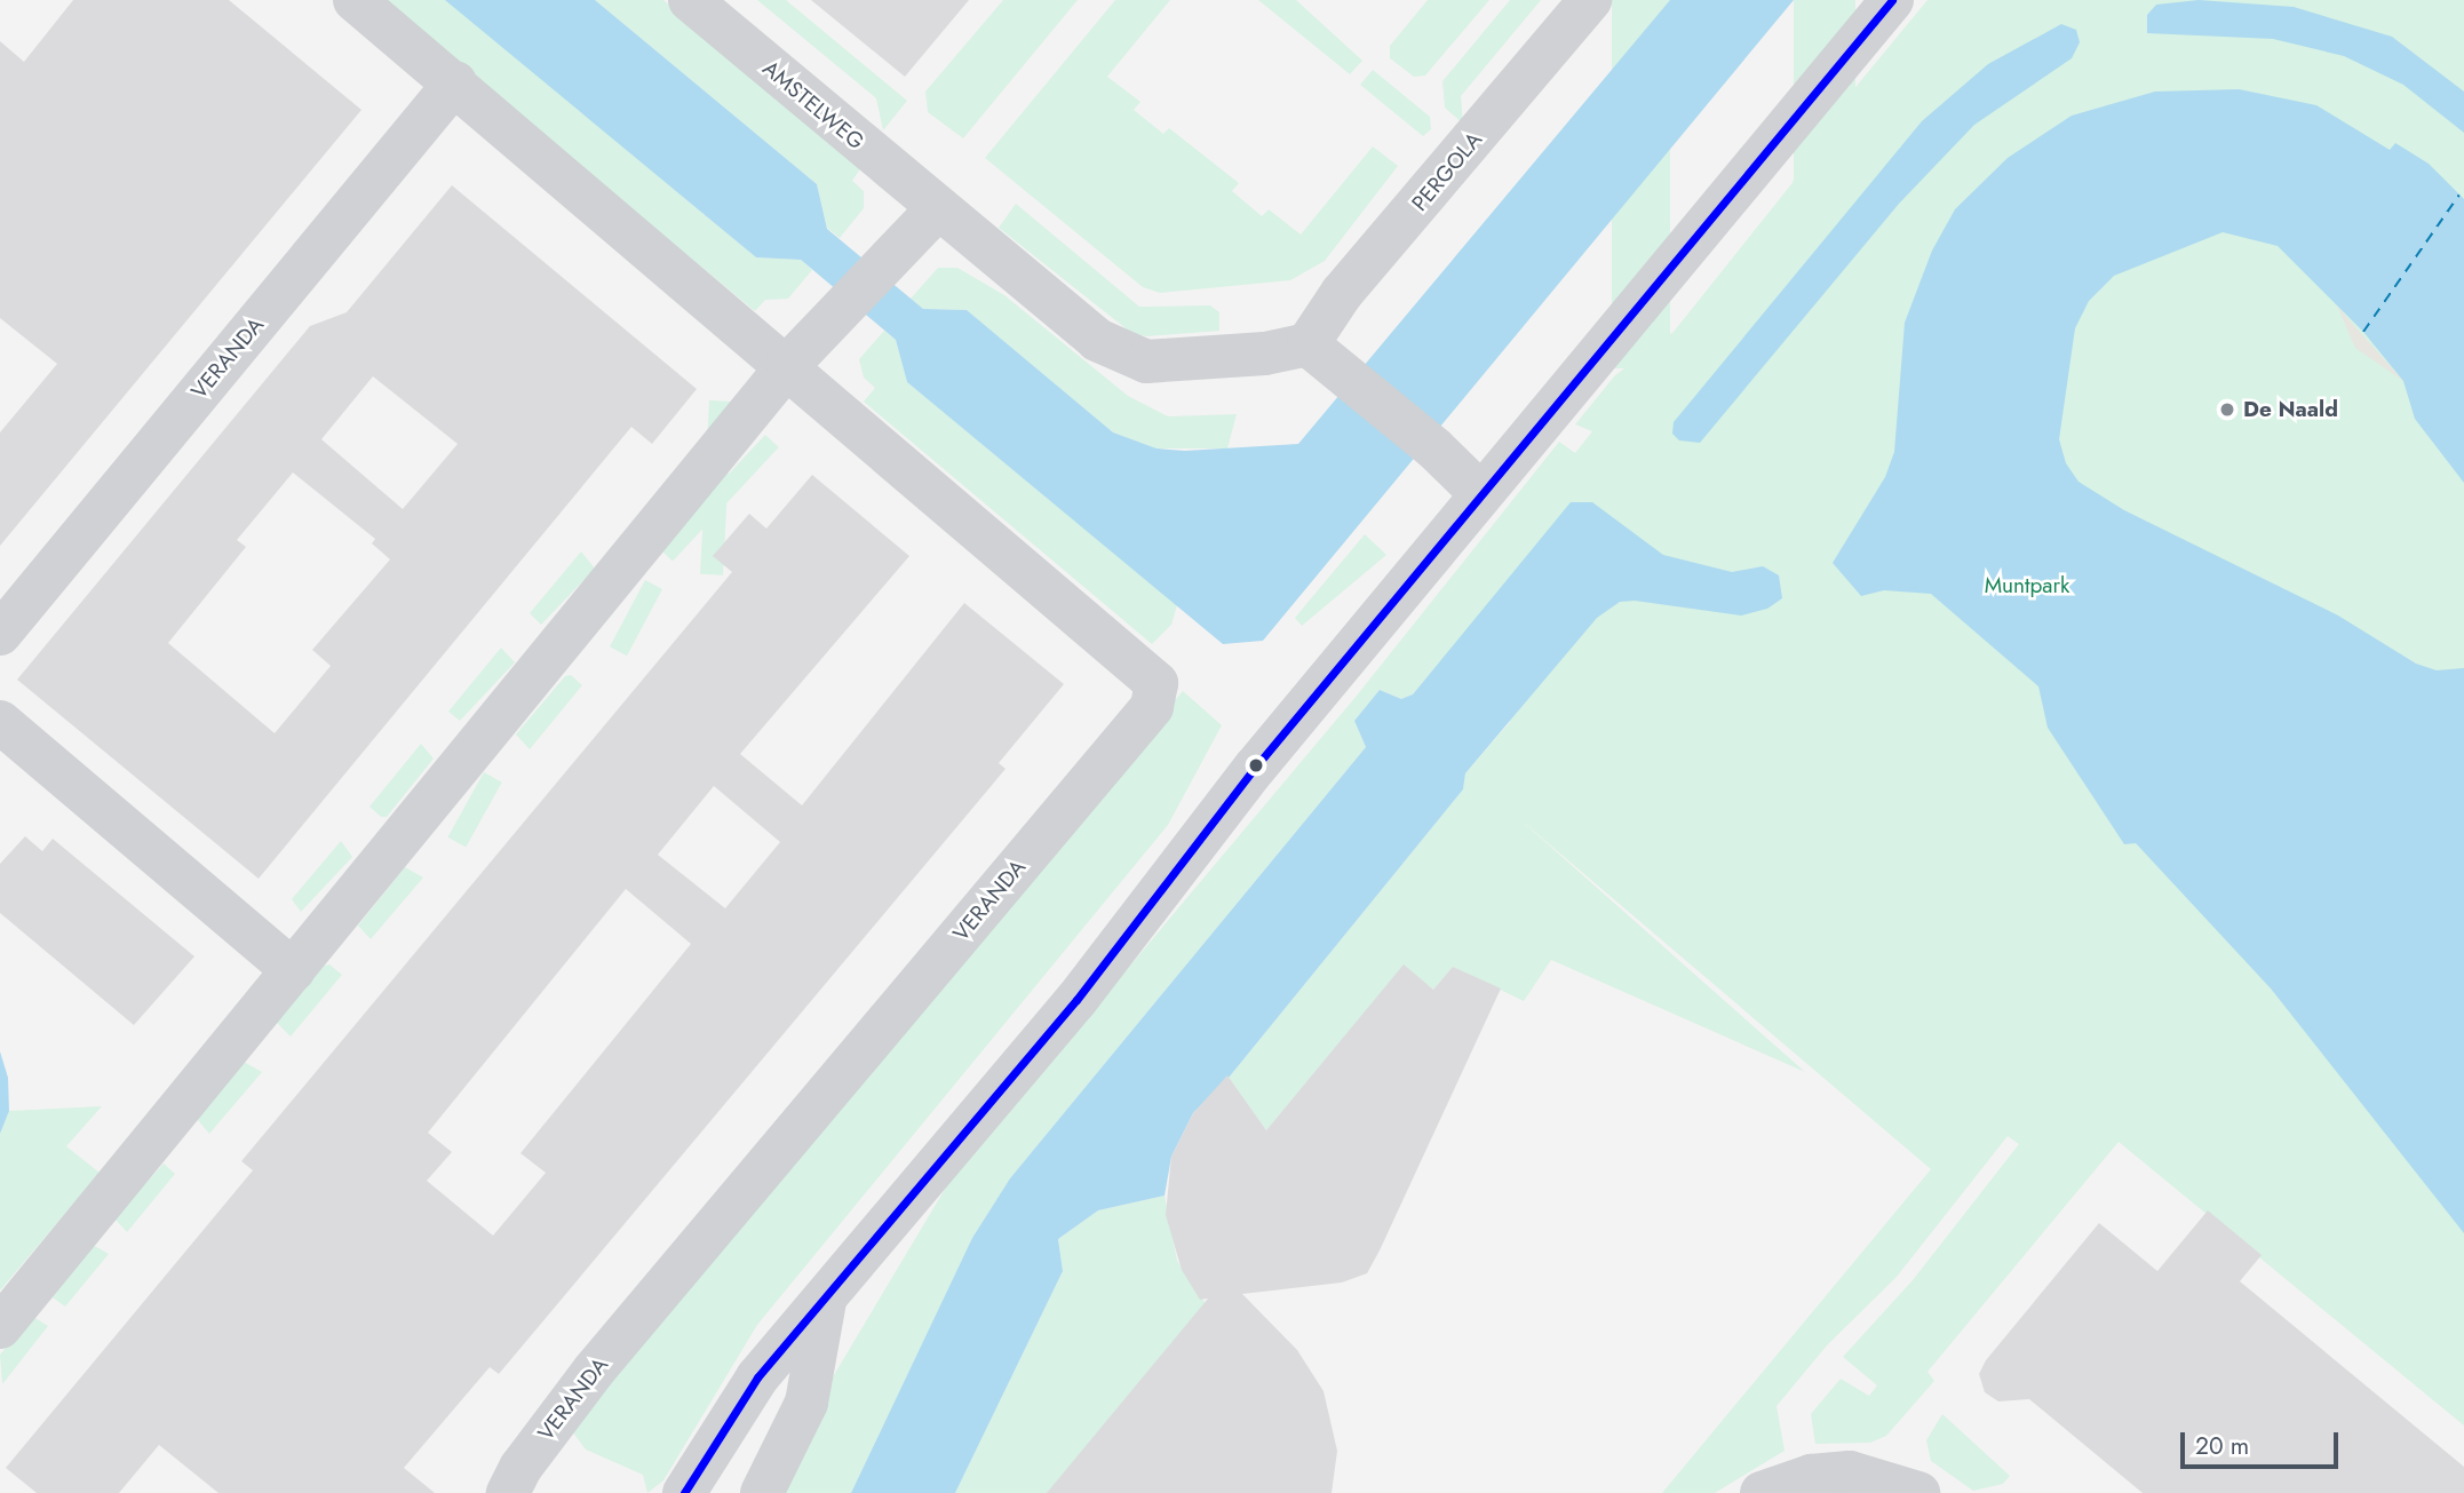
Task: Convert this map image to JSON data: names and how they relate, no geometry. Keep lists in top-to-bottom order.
{
  "streets": {
    "street": ["AMSTELWEG", "PERGOLA", "VERANDA"]
  },
  "crossings": [
    ["AMSTELWEG", "PERGOLA"]
  ],
  "parks": ["Muntpark"],
  "places": ["De Naald"],
  "scale_bar": "20 m"
}
